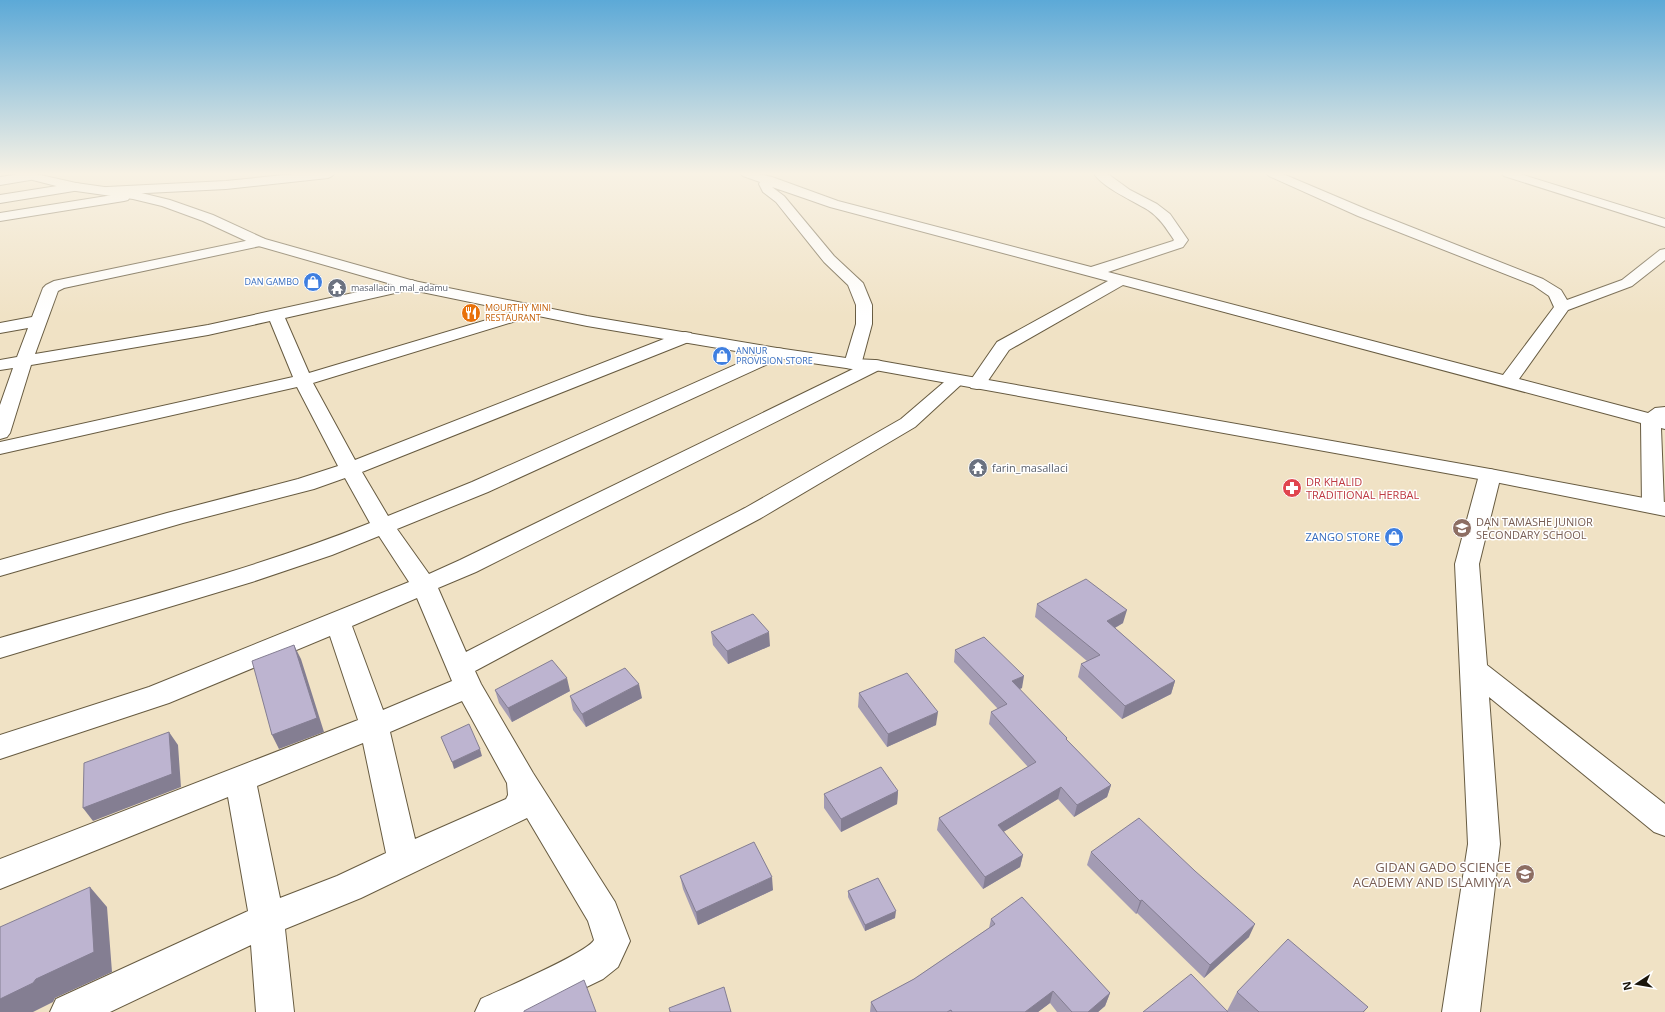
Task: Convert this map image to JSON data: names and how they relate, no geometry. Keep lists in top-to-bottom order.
{
  "places": {
    "shop": ["DAN GAMBO", "ANNUR PROVISION STORE", "ZANGO STORE"],
    "temple": ["masallacin_mal_adamu", "farin_masallaci"],
    "restaurant": ["MOURTHY MINI RESTAURANT"],
    "pharmacy": ["DR KHALID TRADITIONAL HERBAL"],
    "school or university": ["DAN TAMASHE JUNIOR SECONDARY SCHOOL", "GIDAN GADO SCIENCE ACADEMY AND ISLAMIYYA"]
  },
  "north": "left"
}
